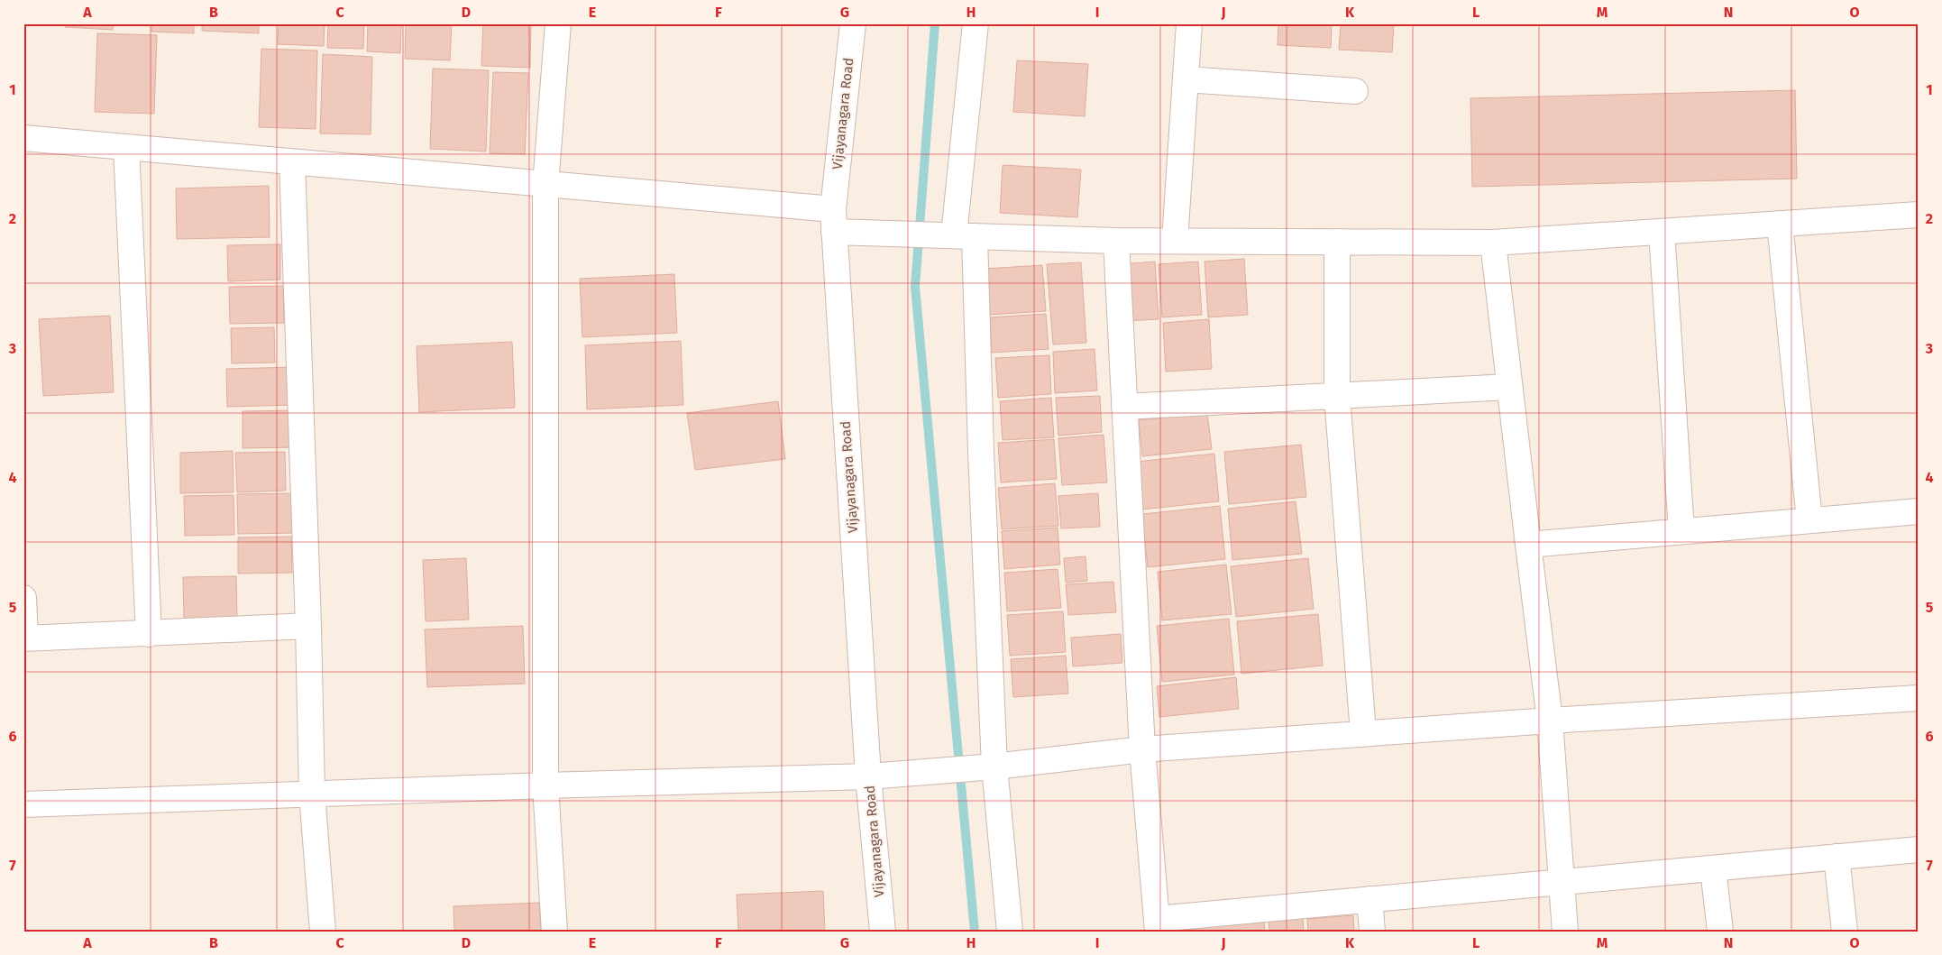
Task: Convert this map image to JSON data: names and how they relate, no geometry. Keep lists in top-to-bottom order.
{
  "streets": {
    "street": ["Vijayanagara Road"]
  },
  "grid": {
    "columns": [
      "A",
      "B",
      "C",
      "D",
      "E",
      "F",
      "G",
      "H",
      "I",
      "J",
      "K",
      "L",
      "M",
      "N",
      "O"
    ],
    "rows": [
      "1",
      "2",
      "3",
      "4",
      "5",
      "6",
      "7"
    ]
  }
}
